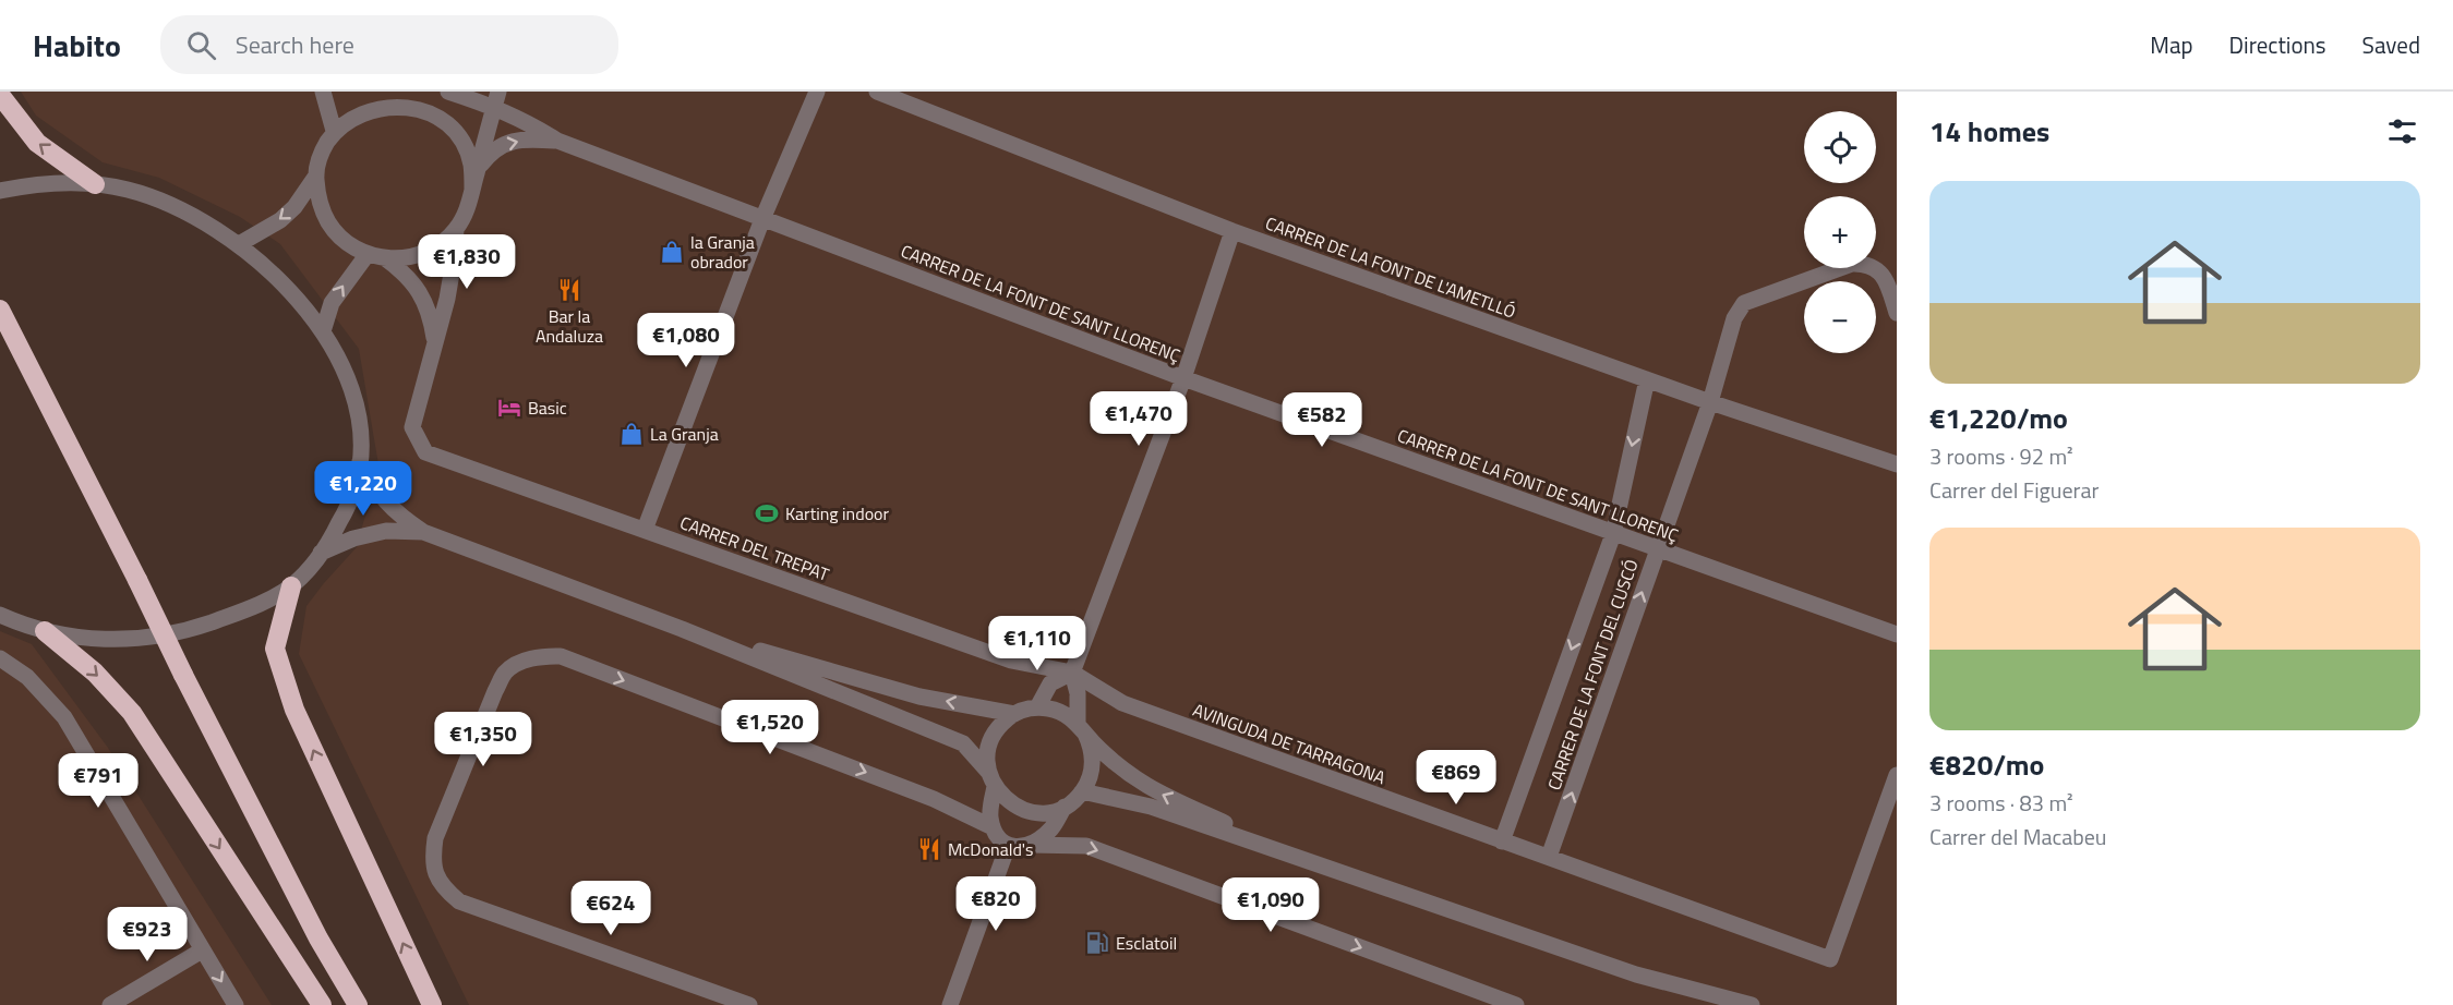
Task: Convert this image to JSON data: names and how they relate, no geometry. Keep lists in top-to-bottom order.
{
  "streets": {
    "street": [
      "CARRER DE LA FONT DE L'AMETLLÓ",
      "CARRER DE LA FONT DE SANT LLORENÇ",
      "CARRER DEL TREPAT",
      "CARRER DE LA FONT DEL CUSCÓ",
      "AVINGUDA DE TARRAGONA"
    ]
  },
  "crossings": [
    ["CARRER DE LA FONT DE L'AMETLLÓ", "CARRER DE LA FONT DEL CUSCÓ"],
    ["CARRER DE LA FONT DE SANT LLORENÇ", "CARRER DE LA FONT DEL CUSCÓ"],
    ["CARRER DEL TREPAT", "AVINGUDA DE TARRAGONA"],
    ["CARRER DE LA FONT DEL CUSCÓ", "AVINGUDA DE TARRAGONA"]
  ],
  "places": {
    "shop": ["la Granja obrador", "La Granja"],
    "restaurant": ["Bar la Andaluza", "McDonald's"],
    "hotel": ["Basic"],
    "sports": ["Karting indoor"],
    "fuel station": ["Esclatoil"]
  },
  "page": {
    "header": "Habito",
    "search": "Search here",
    "nav": ["Map", "Directions", "Saved"],
    "heading": "14 homes",
    "map_buttons": ["+", "−"],
    "list": [
      {
        "name": "€1,220/mo",
        "note": "3 rooms · 92 m² · Carrer del Figuerar"
      },
      {
        "name": "€820/mo",
        "note": "3 rooms · 83 m² · Carrer del Macabeu"
      }
    ],
    "price": [
      "€1,830",
      "€1,080",
      "€1,470",
      "€582",
      "€1,220",
      "€1,110",
      "€1,520",
      "€1,350",
      "€869",
      "€791",
      "€820",
      "€1,090",
      "€624",
      "€923"
    ]
  }
}
